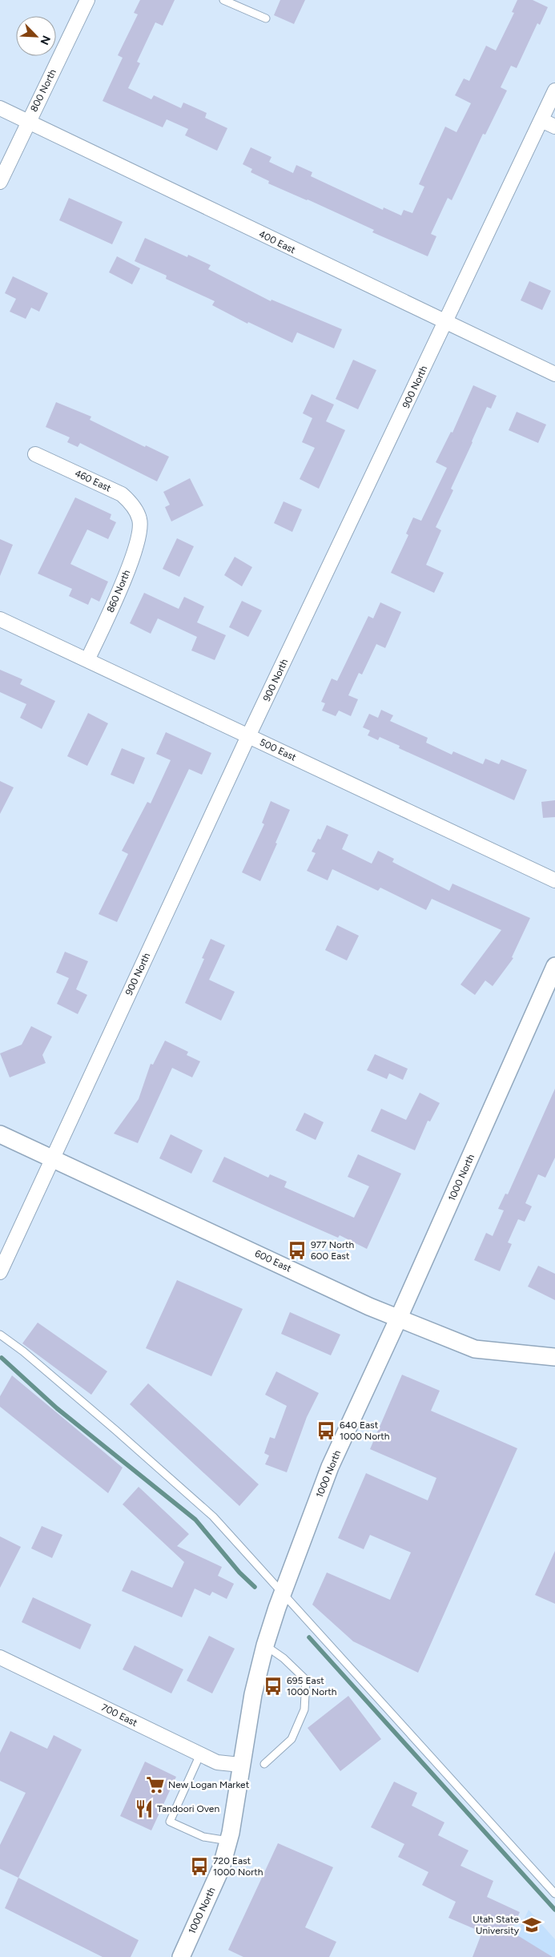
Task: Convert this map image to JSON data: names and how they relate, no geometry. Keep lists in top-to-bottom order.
{
  "streets": {
    "street": [
      "800 North",
      "400 East",
      "900 North",
      "460 East",
      "860 North",
      "500 East",
      "1000 North",
      "600 East",
      "700 East"
    ]
  },
  "crossings": [
    ["800 North", "400 East"],
    ["400 East", "900 North"],
    ["900 North", "500 East"],
    ["900 North", "600 East"],
    ["460 East", "860 North"],
    ["860 North", "500 East"],
    ["1000 North", "600 East"],
    ["1000 North", "700 East"]
  ],
  "places": {
    "bus stop": [
      "977 North 600 East",
      "640 East 1000 North",
      "695 East 1000 North",
      "720 East 1000 North"
    ],
    "supermarket": ["New Logan Market"],
    "restaurant": ["Tandoori Oven"],
    "school or university": ["Utah State University"]
  },
  "north": "bottom right"
}
